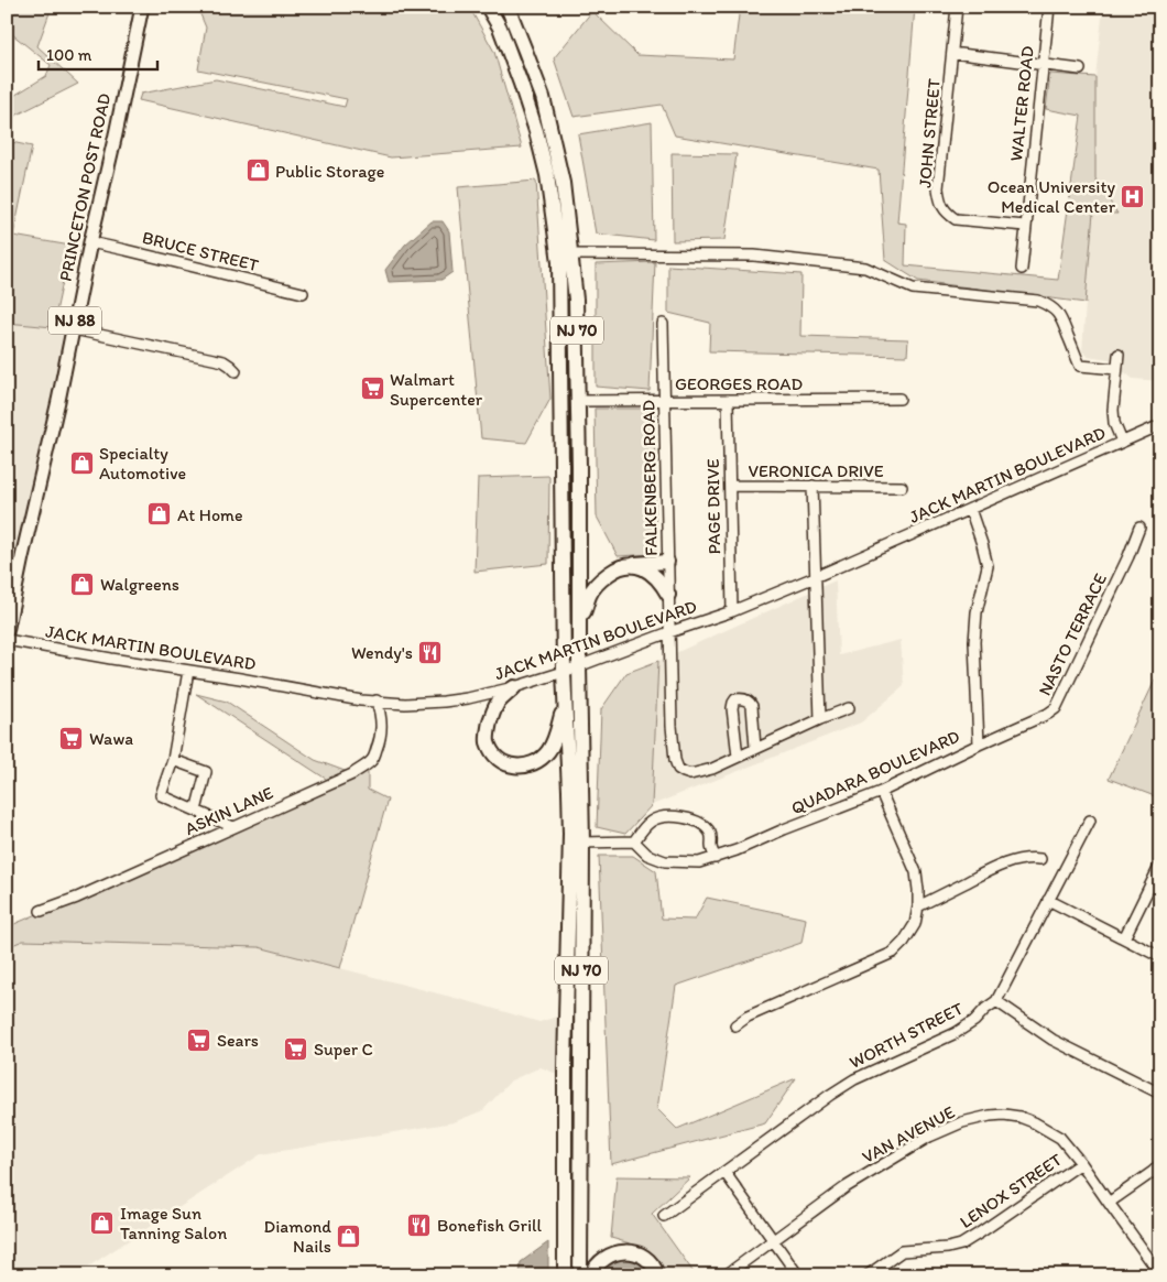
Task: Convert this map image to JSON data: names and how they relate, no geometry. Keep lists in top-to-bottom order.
{
  "streets": {
    "highway": ["NJ 70"],
    "main road": ["PRINCETON POST ROAD", "NJ 88"],
    "street": [
      "WALTER ROAD",
      "JOHN STREET",
      "BRUCE STREET",
      "GEORGES ROAD",
      "VERONICA DRIVE",
      "JACK MARTIN BOULEVARD",
      "FALKENBERG ROAD",
      "PAGE DRIVE",
      "NASTO TERRACE",
      "QUADARA BOULEVARD",
      "ASKIN LANE",
      "WORTH STREET",
      "VAN AVENUE",
      "LENOX STREET"
    ]
  },
  "crossings": [
    ["WALTER ROAD", "JOHN STREET"],
    ["PRINCETON POST ROAD", "BRUCE STREET"],
    ["NJ 70", "GEORGES ROAD"],
    ["NJ 70", "JACK MARTIN BOULEVARD"],
    ["GEORGES ROAD", "FALKENBERG ROAD"],
    ["GEORGES ROAD", "PAGE DRIVE"],
    ["VERONICA DRIVE", "PAGE DRIVE"],
    ["JACK MARTIN BOULEVARD", "FALKENBERG ROAD"],
    ["JACK MARTIN BOULEVARD", "PAGE DRIVE"],
    ["JACK MARTIN BOULEVARD", "QUADARA BOULEVARD"],
    ["JACK MARTIN BOULEVARD", "ASKIN LANE"],
    ["NASTO TERRACE", "QUADARA BOULEVARD"],
    ["VAN AVENUE", "LENOX STREET"]
  ],
  "places": {
    "shop": [
      "Public Storage",
      "Specialty Automotive",
      "At Home",
      "Walgreens",
      "Image Sun Tanning Salon",
      "Diamond Nails"
    ],
    "hospital": ["Ocean University Medical Center"],
    "supermarket": [
      "Walmart Supercenter",
      "Wawa",
      "Sears",
      "Super C"
    ],
    "restaurant": ["Wendy's", "Bonefish Grill"]
  },
  "scale_bar": "100 m"
}
